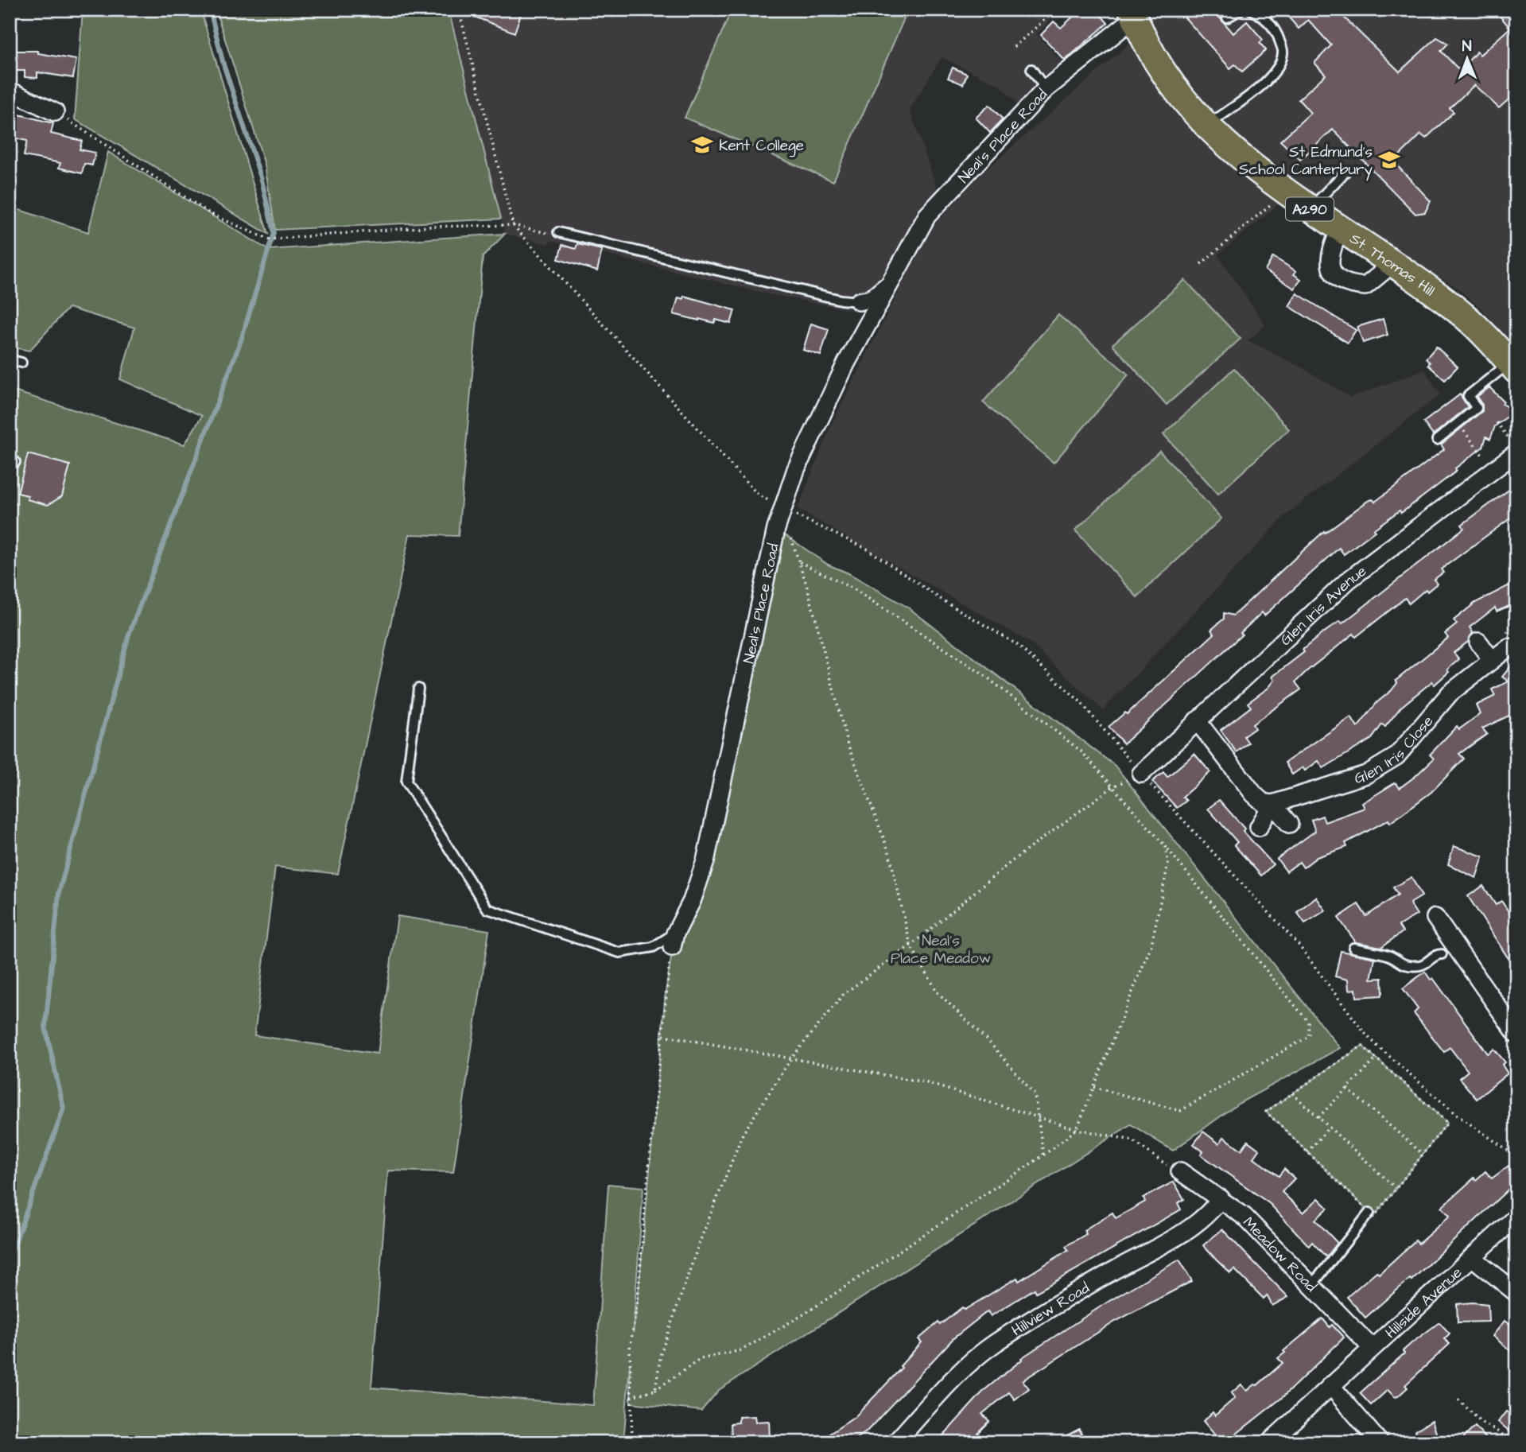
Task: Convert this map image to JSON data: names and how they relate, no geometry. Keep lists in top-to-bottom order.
{
  "streets": {
    "main road": ["A290", "St. Thomas Hill"],
    "street": [
      "Neal's Place Road",
      "Glen Iris Avenue",
      "Glen Iris Close",
      "Meadow Road",
      "Hillside Avenue",
      "Hillview Road"
    ]
  },
  "crossings": [
    ["Neal's Place Road", "St. Thomas Hill"],
    ["Meadow Road", "Hillside Avenue"],
    ["Meadow Road", "Hillview Road"]
  ],
  "parks": ["Neal's Place Meadow"],
  "places": {
    "school or university": ["Kent College", "St Edmund's School Canterbury"]
  },
  "north": "top"
}
